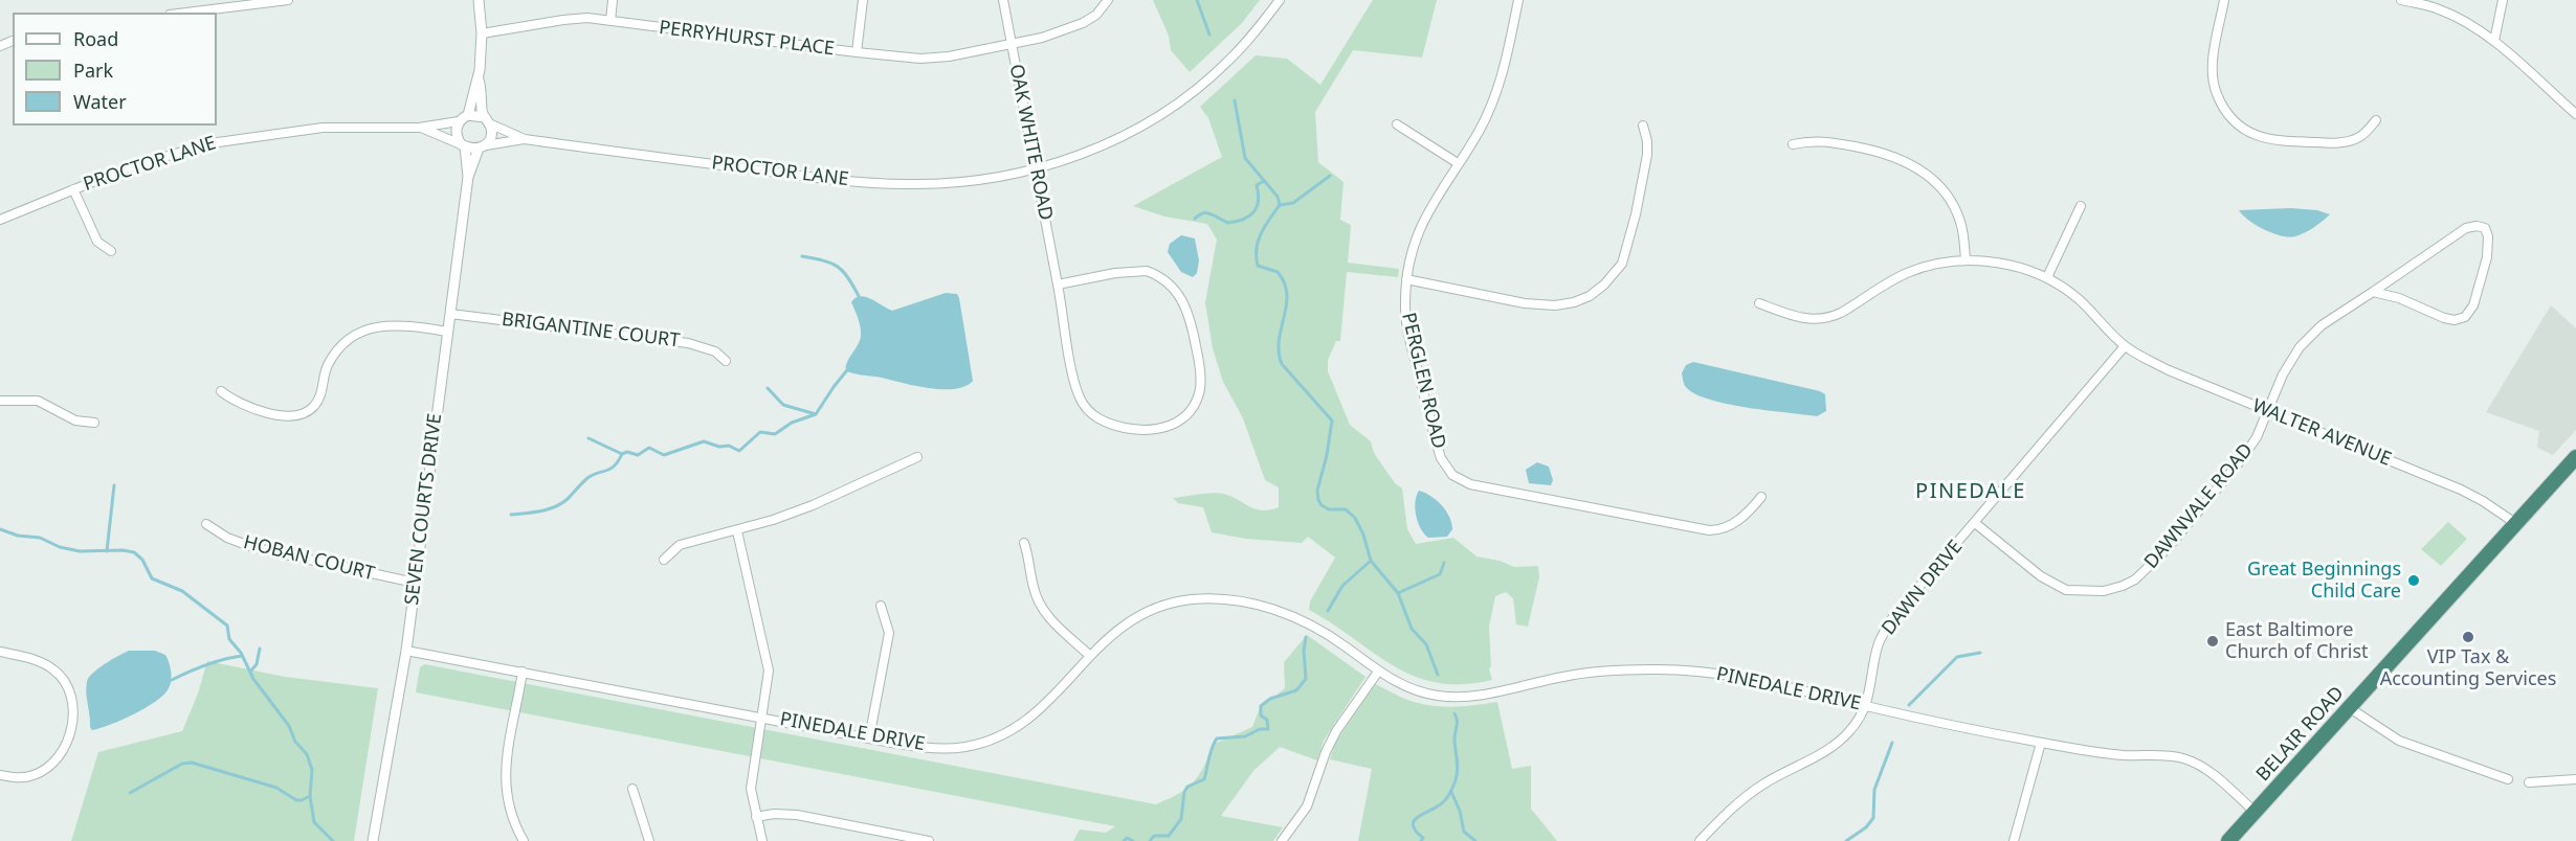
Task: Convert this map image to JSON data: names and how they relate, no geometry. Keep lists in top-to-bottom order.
{
  "streets": {
    "highway": ["BELAIR ROAD"],
    "street": [
      "PERRYHURST PLACE",
      "OAK WHITE ROAD",
      "PROCTOR LANE",
      "BRIGANTINE COURT",
      "PERGLEN ROAD",
      "WALTER AVENUE",
      "DAWNVALE ROAD",
      "SEVEN COURTS DRIVE",
      "HOBAN COURT",
      "DAWN DRIVE",
      "PINEDALE DRIVE"
    ]
  },
  "crossings": [
    ["PERRYHURST PLACE", "OAK WHITE ROAD"],
    ["OAK WHITE ROAD", "PROCTOR LANE"],
    ["PROCTOR LANE", "SEVEN COURTS DRIVE"],
    ["BRIGANTINE COURT", "SEVEN COURTS DRIVE"],
    ["WALTER AVENUE", "DAWNVALE ROAD"],
    ["WALTER AVENUE", "DAWN DRIVE"],
    ["WALTER AVENUE", "BELAIR ROAD"],
    ["DAWNVALE ROAD", "DAWN DRIVE"],
    ["SEVEN COURTS DRIVE", "HOBAN COURT"],
    ["SEVEN COURTS DRIVE", "PINEDALE DRIVE"],
    ["DAWN DRIVE", "PINEDALE DRIVE"],
    ["PINEDALE DRIVE", "BELAIR ROAD"]
  ],
  "districts": ["PINEDALE"],
  "places": ["Great Beginnings Child Care", "VIP Tax & Accounting Services", "East Baltimore Church of Christ"],
  "legend": ["Road", "Park", "Water"]
}
